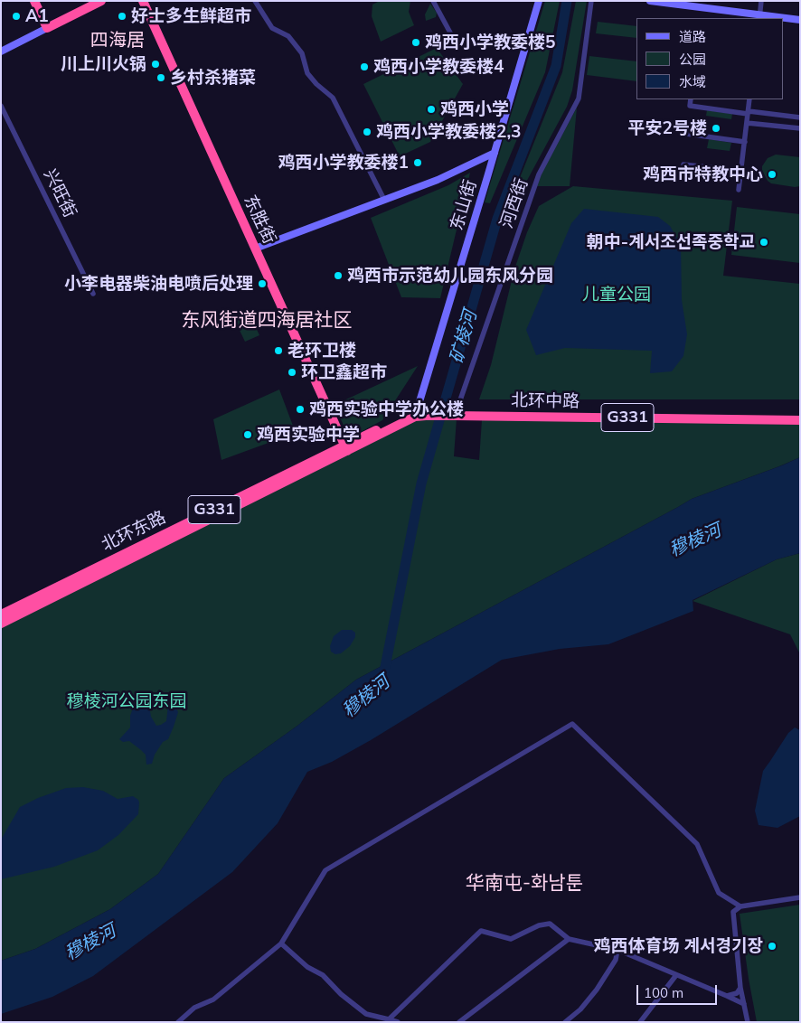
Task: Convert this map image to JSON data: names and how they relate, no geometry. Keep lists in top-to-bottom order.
{
  "streets": {
    "highway": [
      "东胜街",
      "北环中路",
      "G331",
      "北环东路"
    ],
    "main road": ["东山街"],
    "street": ["兴旺街", "河西街"]
  },
  "crossings": [
    ["河西街", "北环中路"],
    ["东山街", "北环东路"],
    ["东胜街", "北环东路"],
    ["北环中路", "北环东路"]
  ],
  "districts": ["四海居", "东风街道四海居社区", "华南屯-화남툰"],
  "water": ["矿棱河", "穆棱河"],
  "parks": ["儿童公园", "穆棱河公园东园"],
  "places": [
    "A1",
    "好士多生鲜超市",
    "鸡西小学教委楼5",
    "川上川火锅",
    "鸡西小学教委楼4",
    "乡村杀猪菜",
    "鸡西小学",
    "平安2号楼",
    "鸡西小学教委楼2,3",
    "鸡西小学教委楼1",
    "鸡西市特教中心",
    "朝中-계서조선족중학교",
    "鸡西市示范幼儿园东风分园",
    "小李电器柴油电喷后处理",
    "老环卫楼",
    "环卫鑫超市",
    "鸡西实验中学办公楼",
    "鸡西实验中学",
    "鸡西体育场 계서경기장"
  ],
  "legend": ["道路", "公园", "水域"],
  "scale_bar": "100 m"
}
